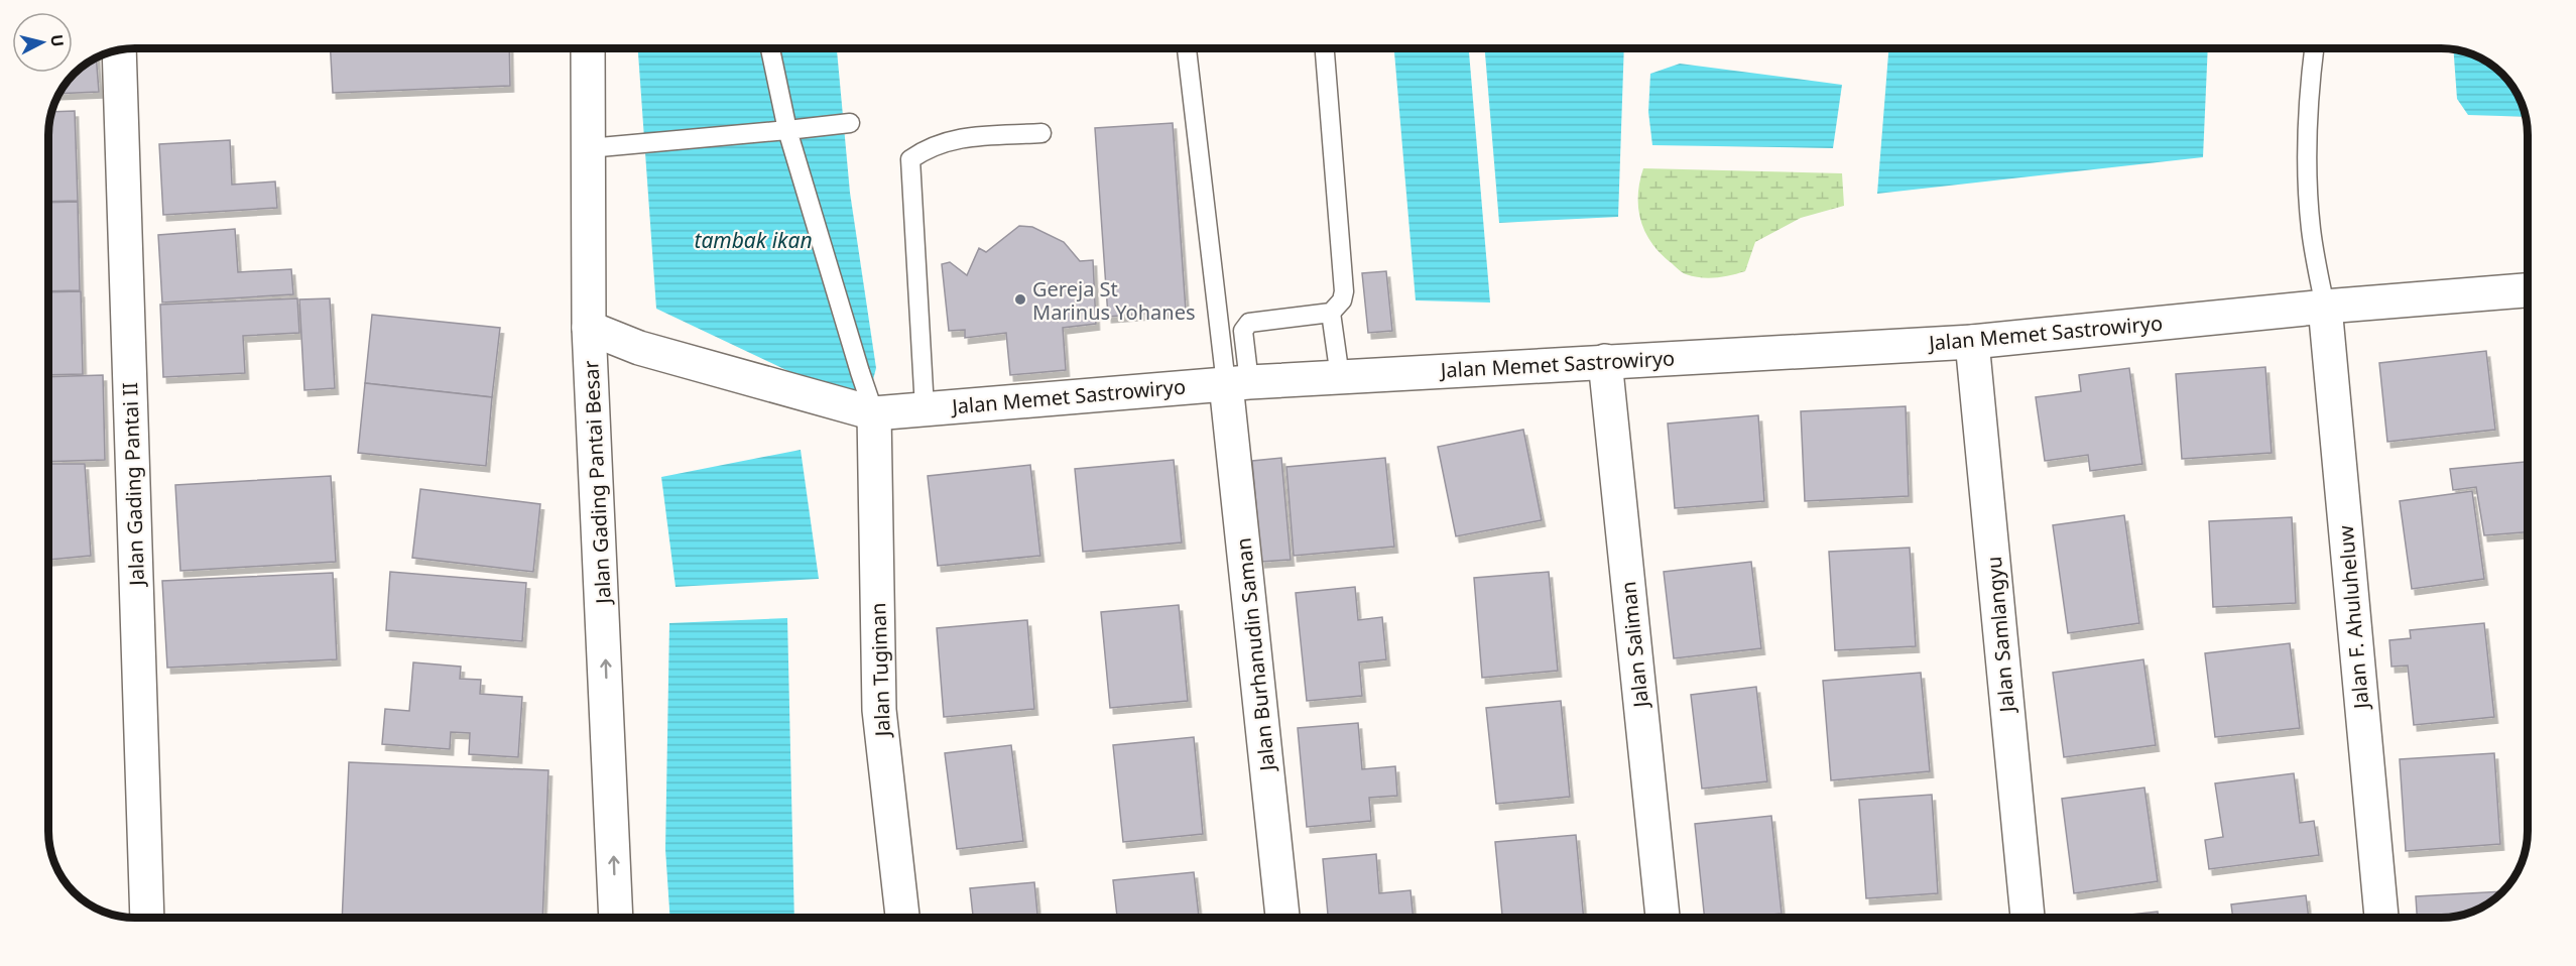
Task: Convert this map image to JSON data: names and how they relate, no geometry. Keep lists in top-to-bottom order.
{
  "streets": {
    "street": [
      "Jalan Memet Sastrowiryo",
      "Jalan Gading Pantai Besar",
      "Jalan Gading Pantai II",
      "Jalan F. Ahuluheluw",
      "Jalan Samlangyu",
      "Jalan Saliman",
      "Jalan Burhanudin Saman",
      "Jalan Tugiman"
    ]
  },
  "crossings": [
    ["Jalan Memet Sastrowiryo", "Jalan Gading Pantai Besar"],
    ["Jalan Memet Sastrowiryo", "Jalan F. Ahuluheluw"],
    ["Jalan Memet Sastrowiryo", "Jalan Samlangyu"],
    ["Jalan Memet Sastrowiryo", "Jalan Saliman"],
    ["Jalan Memet Sastrowiryo", "Jalan Burhanudin Saman"],
    ["Jalan Memet Sastrowiryo", "Jalan Tugiman"]
  ],
  "one_way": ["Jalan Gading Pantai Besar"],
  "water": ["tambak ikan"],
  "places": ["Gereja St Marinus Yohanes"],
  "north": "right"
}
